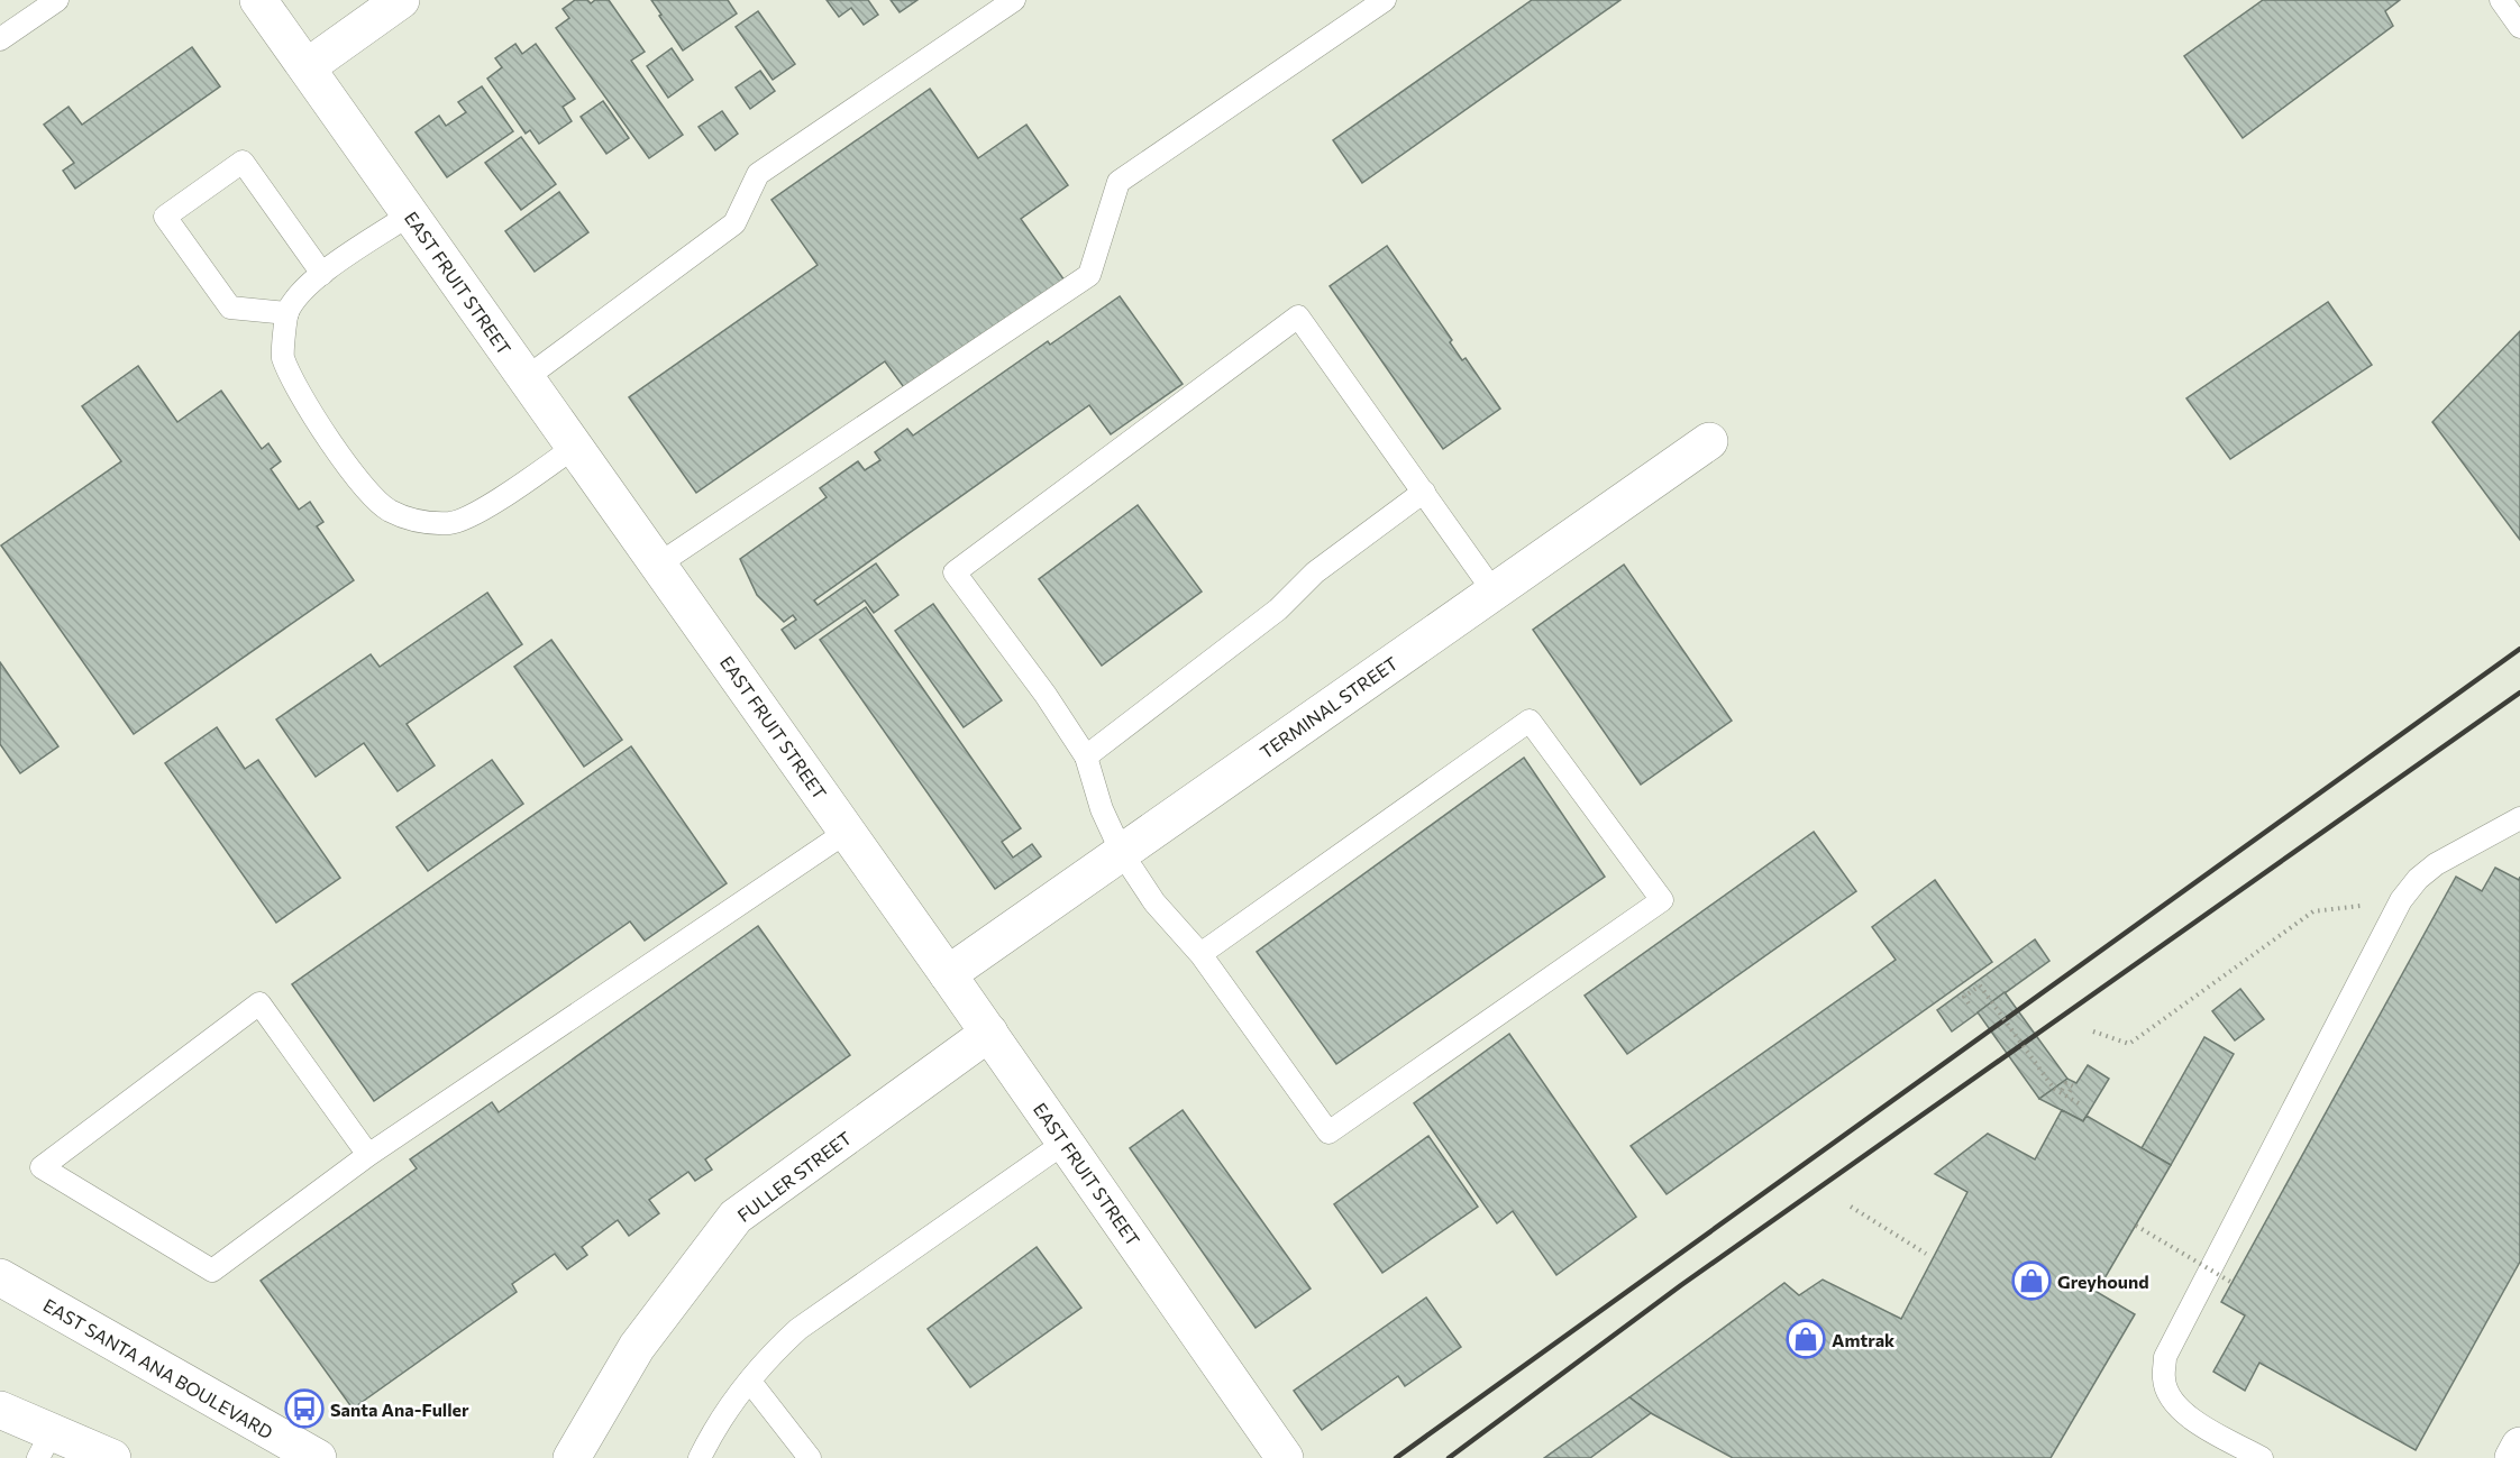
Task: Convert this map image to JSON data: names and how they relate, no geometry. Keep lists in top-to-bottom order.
{
  "streets": {
    "street": [
      "EAST FRUIT STREET",
      "TERMINAL STREET",
      "FULLER STREET",
      "EAST SANTA ANA BOULEVARD"
    ]
  },
  "crossings": [
    ["EAST FRUIT STREET", "TERMINAL STREET"],
    ["EAST FRUIT STREET", "FULLER STREET"]
  ],
  "places": {
    "shop": ["Greyhound", "Amtrak"],
    "bus stop": ["Santa Ana-Fuller"]
  }
}
